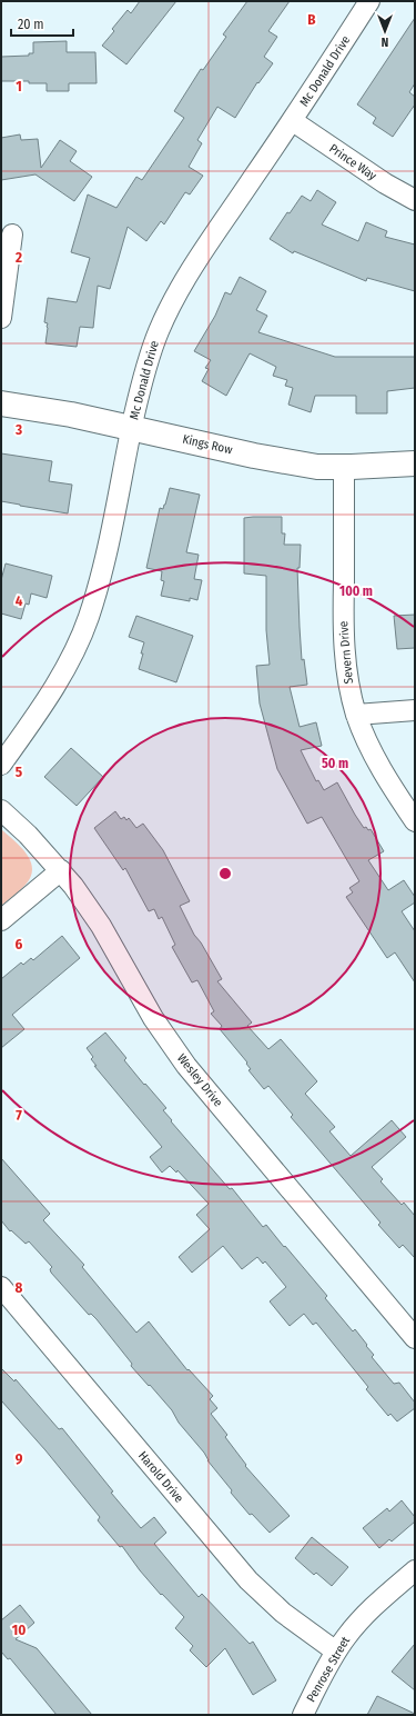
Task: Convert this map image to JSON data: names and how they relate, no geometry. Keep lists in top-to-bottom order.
{
  "streets": {
    "main road": ["Kings Row"],
    "street": [
      "Mc Donald Drive",
      "Prince Way",
      "Severn Drive",
      "Wesley Drive",
      "Harold Drive",
      "Penrose Street"
    ]
  },
  "crossings": [
    ["Mc Donald Drive", "Prince Way"],
    ["Mc Donald Drive", "Kings Row"],
    ["Kings Row", "Severn Drive"],
    ["Harold Drive", "Penrose Street"]
  ],
  "scale_bar": "20 m",
  "north": "bottom",
  "grid": {
    "columns": ["B"],
    "rows": [
      "1",
      "2",
      "3",
      "4",
      "5",
      "6",
      "7",
      "8",
      "9",
      "10"
    ]
  },
  "rings": ["100 m", "50 m"]
}
